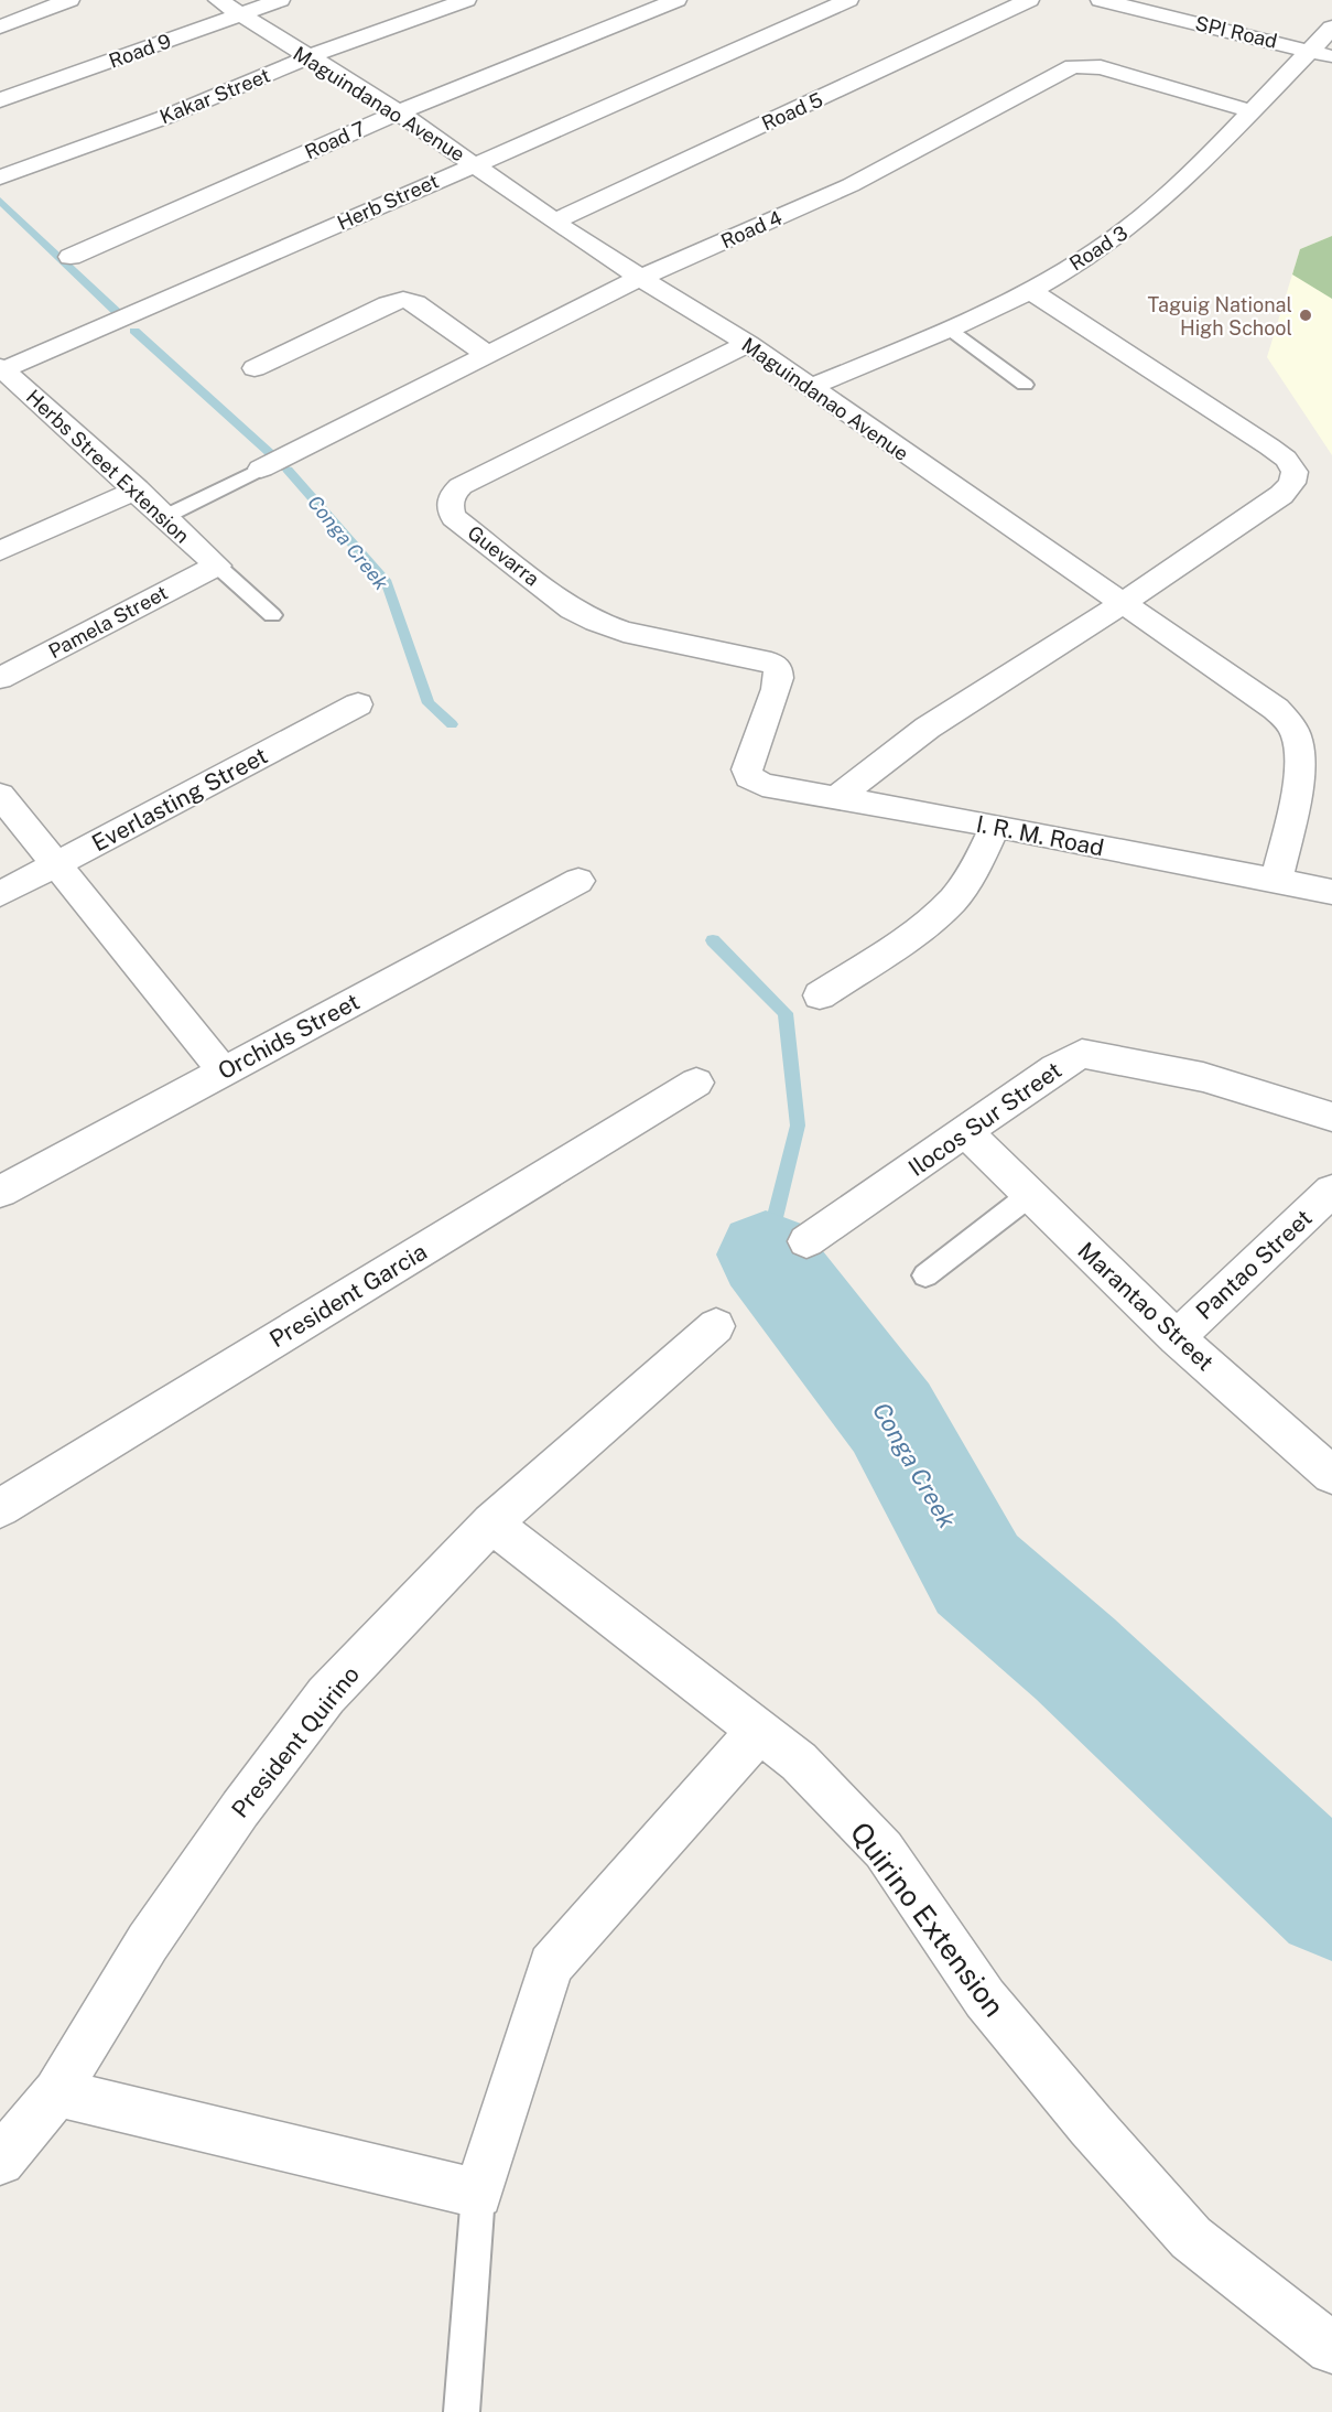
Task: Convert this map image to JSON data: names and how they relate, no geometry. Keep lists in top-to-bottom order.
{
  "streets": {
    "street": [
      "SPI Road",
      "Road 9",
      "Kakar Street",
      "Maguindanao Avenue",
      "Road 5",
      "Road 7",
      "Herb Street",
      "Road 4",
      "Road 3",
      "Herbs Street Extension",
      "Guevarra",
      "Pamela Street",
      "Everlasting Street",
      "I. R. M. Road",
      "Orchids Street",
      "Ilocos Sur Street",
      "Pantao Street",
      "President Garcia",
      "Marantao Street",
      "President Quirino",
      "Quirino Extension"
    ]
  },
  "crossings": [
    ["SPI Road", "Road 3"],
    ["Road 9", "Maguindanao Avenue"],
    ["Kakar Street", "Maguindanao Avenue"],
    ["Maguindanao Avenue", "Road 5"],
    ["Maguindanao Avenue", "Road 7"],
    ["Maguindanao Avenue", "Herb Street"],
    ["Maguindanao Avenue", "Road 4"],
    ["Maguindanao Avenue", "Road 3"],
    ["Maguindanao Avenue", "Guevarra"],
    ["Maguindanao Avenue", "I. R. M. Road"],
    ["Herb Street", "Herbs Street Extension"],
    ["Road 4", "Road 3"],
    ["Herbs Street Extension", "Pamela Street"],
    ["Guevarra", "I. R. M. Road"],
    ["Ilocos Sur Street", "Marantao Street"],
    ["Pantao Street", "Marantao Street"],
    ["President Quirino", "Quirino Extension"]
  ],
  "water": ["Conga Creek"],
  "places": ["Taguig National High School"]
}
